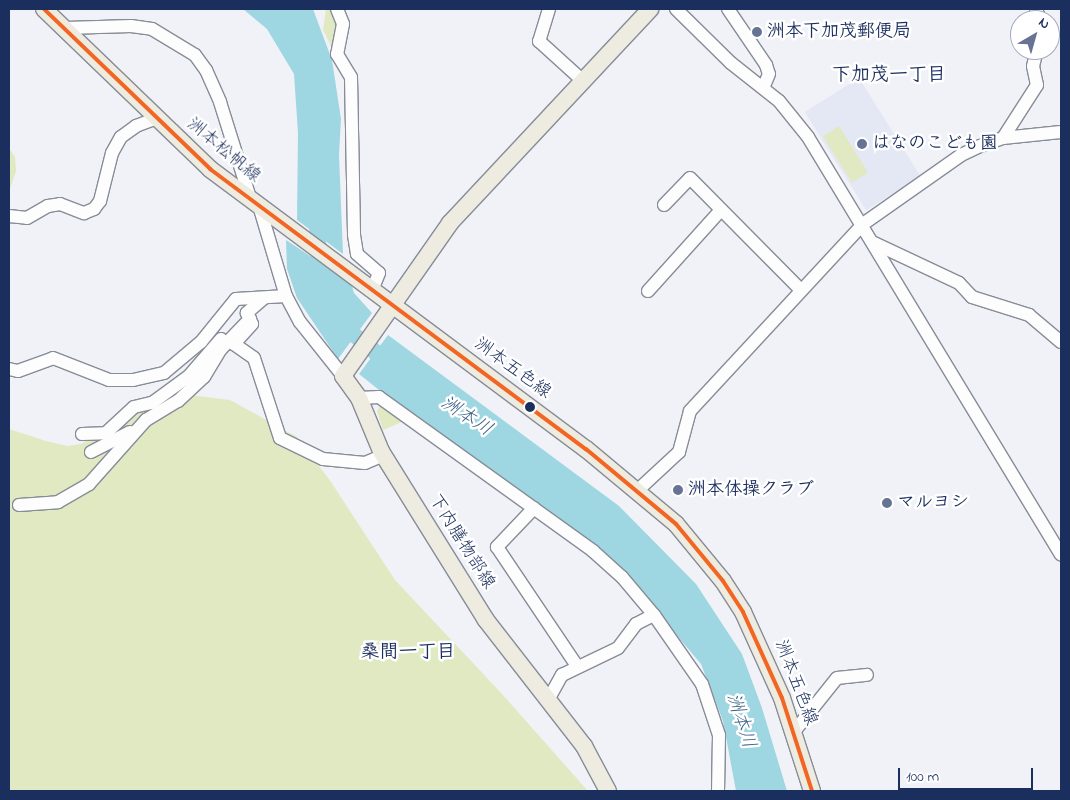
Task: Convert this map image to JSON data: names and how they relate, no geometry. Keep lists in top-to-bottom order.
{
  "streets": {
    "main road": ["洲本松帆線", "洲本五色線", "下内膳物部線"]
  },
  "crossings": [
    ["洲本松帆線", "洲本五色線"]
  ],
  "districts": ["下加茂一丁目", "桑間一丁目"],
  "water": ["洲本川"],
  "places": [
    "洲本下加茂郵便局",
    "はなのこども園",
    "洲本体操クラブ",
    "マルヨシ"
  ],
  "scale_bar": "100 m",
  "north": "top right"
}
